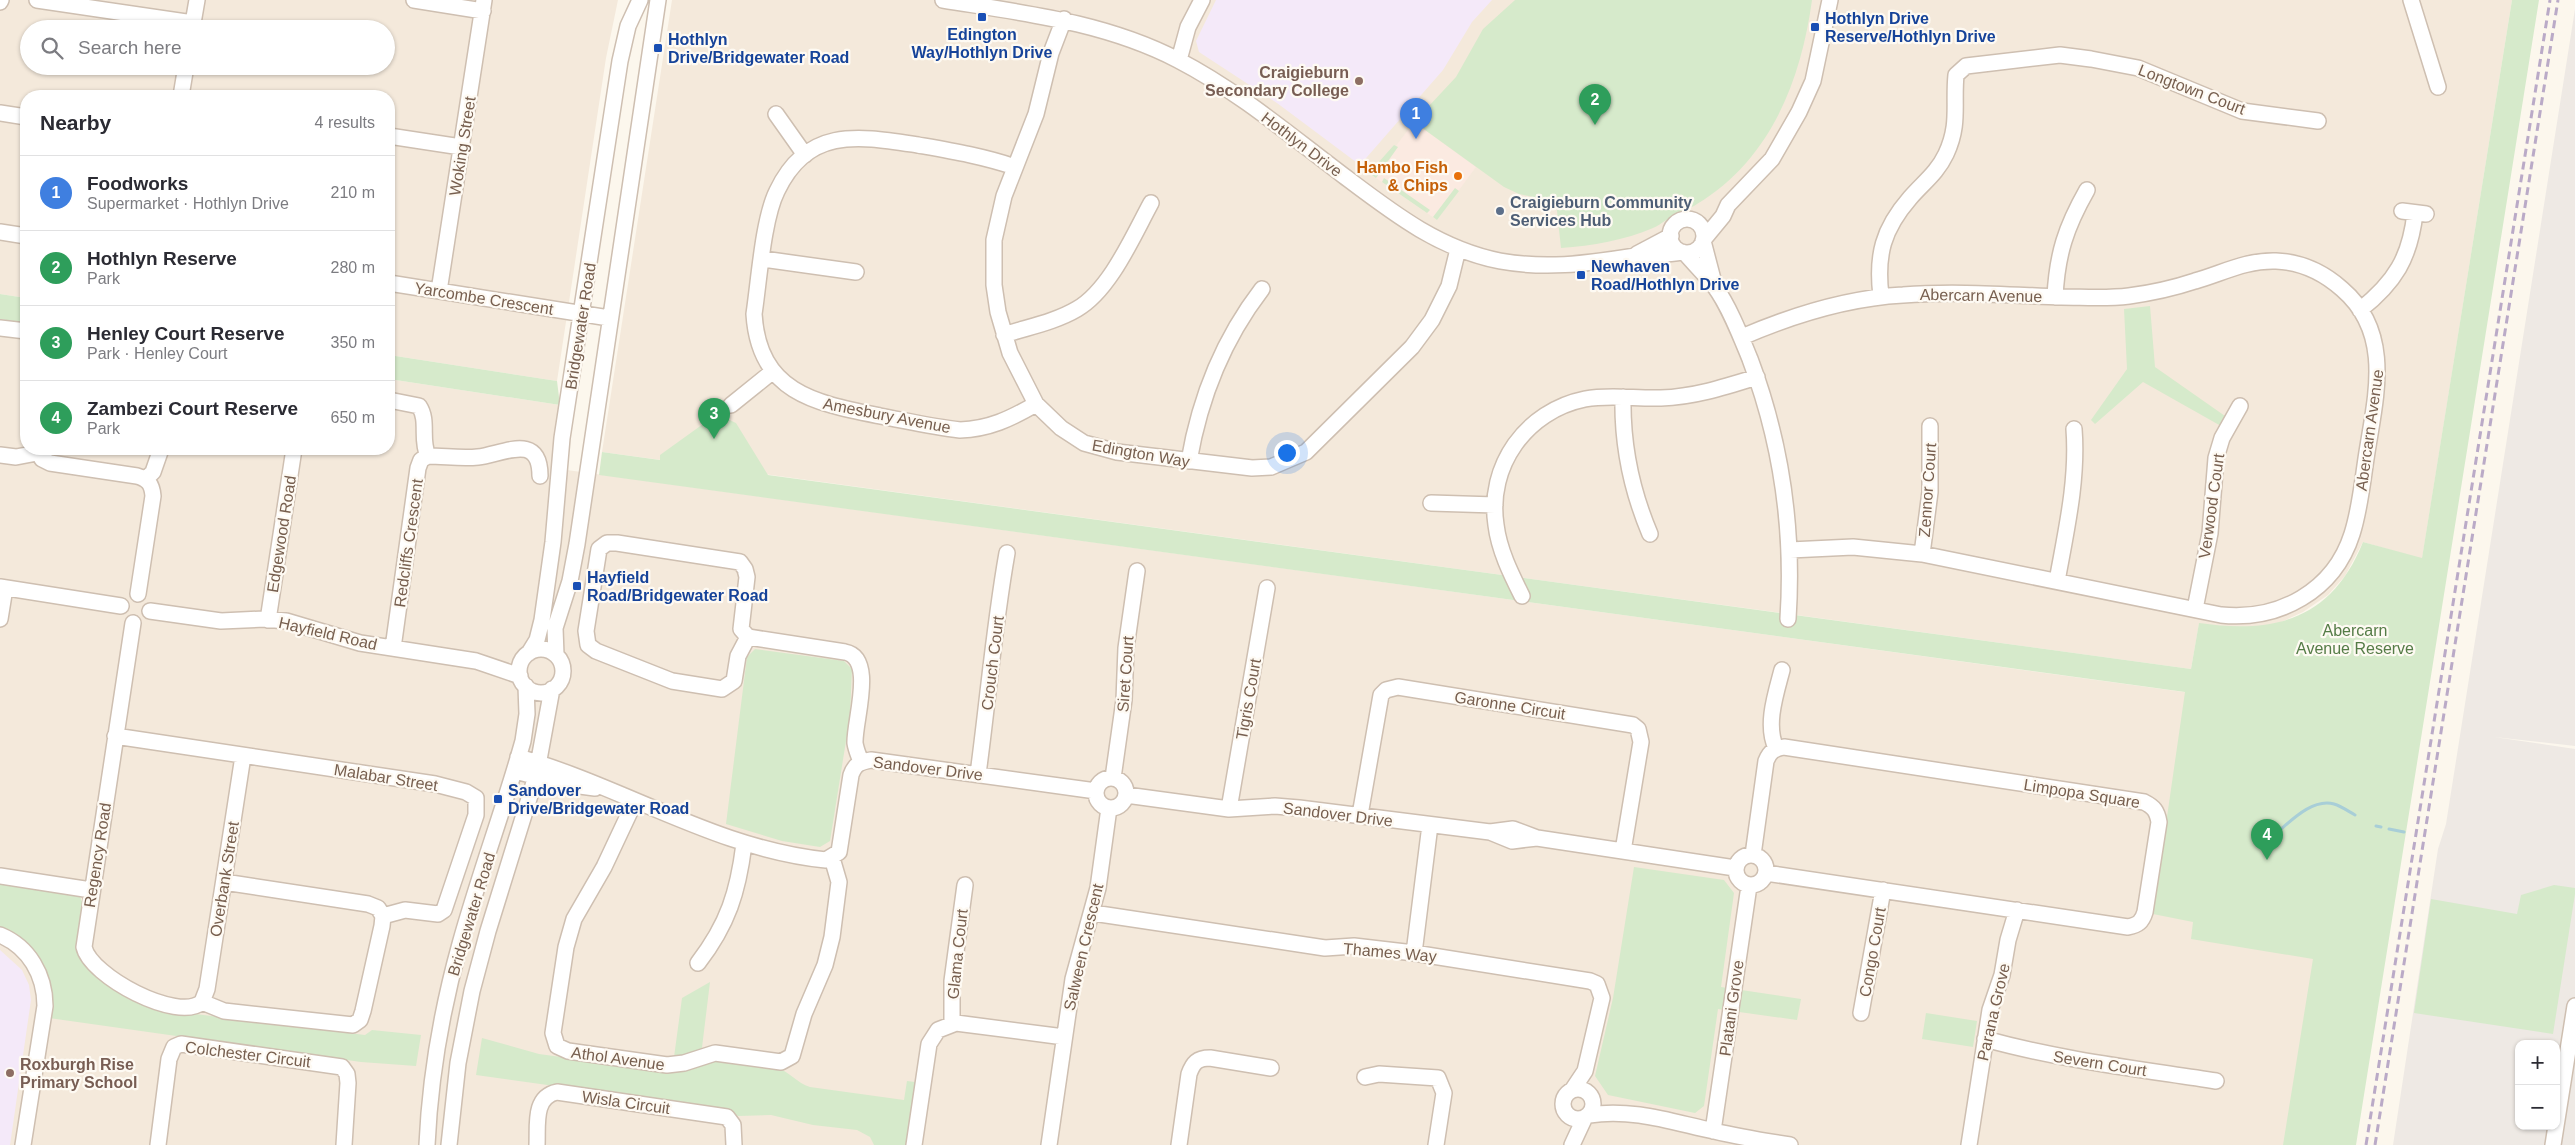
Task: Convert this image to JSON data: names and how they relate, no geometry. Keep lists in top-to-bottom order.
{
  "streets": {
    "street": [
      "Longtown Court",
      "Hothlyn Drive",
      "Woking Street",
      "Abercarn Avenue",
      "Yarcombe Crescent",
      "Bridgewater Road",
      "Amesbury Avenue",
      "Edington Way",
      "Zennor Court",
      "Verwood Court",
      "Edgewood Road",
      "Redcliffs Crescent",
      "Hayfield Road",
      "Crouch Court",
      "Siret Court",
      "Tigris Court",
      "Garonne Circuit",
      "Sandover Drive",
      "Malabar Street",
      "Limpopa Square",
      "Regency Road",
      "Overbank Street",
      "Salween Crescent",
      "Thames Way",
      "Congo Court",
      "Glama Court",
      "Platani Grove",
      "Parana Grove",
      "Colchester Circuit",
      "Athol Avenue",
      "Severn Court",
      "Wisla Circuit"
    ]
  },
  "crossings": [
    ["Longtown Court", "Abercarn Avenue"],
    ["Hothlyn Drive", "Edington Way"],
    ["Woking Street", "Yarcombe Crescent"],
    ["Abercarn Avenue", "Zennor Court"],
    ["Abercarn Avenue", "Verwood Court"],
    ["Yarcombe Crescent", "Bridgewater Road"],
    ["Bridgewater Road", "Hayfield Road"],
    ["Amesbury Avenue", "Edington Way"],
    ["Edgewood Road", "Hayfield Road"],
    ["Redcliffs Crescent", "Hayfield Road"],
    ["Hayfield Road", "Regency Road"],
    ["Crouch Court", "Sandover Drive"],
    ["Siret Court", "Sandover Drive"],
    ["Siret Court", "Salween Crescent"],
    ["Tigris Court", "Sandover Drive"],
    ["Garonne Circuit", "Sandover Drive"],
    ["Sandover Drive", "Limpopa Square"],
    ["Sandover Drive", "Salween Crescent"],
    ["Sandover Drive", "Platani Grove"],
    ["Sandover Drive", "Athol Avenue"],
    ["Malabar Street", "Regency Road"],
    ["Malabar Street", "Overbank Street"],
    ["Limpopa Square", "Congo Court"],
    ["Limpopa Square", "Platani Grove"],
    ["Limpopa Square", "Parana Grove"],
    ["Regency Road", "Overbank Street"],
    ["Salween Crescent", "Thames Way"],
    ["Parana Grove", "Severn Court"]
  ],
  "parks": ["Abercarn Avenue Reserve"],
  "places": {
    "transit": [
      "Edington Way/Hothlyn Drive",
      "Hothlyn Drive Reserve/Hothlyn Drive",
      "Hothlyn Drive/Bridgewater Road",
      "Newhaven Road/Hothlyn Drive",
      "Hayfield Road/Bridgewater Road",
      "Sandover Drive/Bridgewater Road"
    ],
    "other": [
      "Craigieburn Secondary College",
      "Hambo Fish & Chips",
      "Craigieburn Community Services Hub",
      "Roxburgh Rise Primary School"
    ]
  },
  "page": {
    "search": "Search here",
    "pins": [
      "2",
      "1",
      "3",
      "4"
    ],
    "heading": ["Nearby", "4 results"],
    "list": [
      {
        "mark": "1",
        "name": "Foodworks",
        "note": "Supermarket · Hothlyn Drive",
        "value": "210 m"
      },
      {
        "mark": "2",
        "name": "Hothlyn Reserve",
        "note": "Park",
        "value": "280 m"
      },
      {
        "mark": "3",
        "name": "Henley Court Reserve",
        "note": "Park · Henley Court",
        "value": "350 m"
      },
      {
        "mark": "4",
        "name": "Zambezi Court Reserve",
        "note": "Park",
        "value": "650 m"
      }
    ],
    "map_buttons": ["+", "−"]
  }
}
